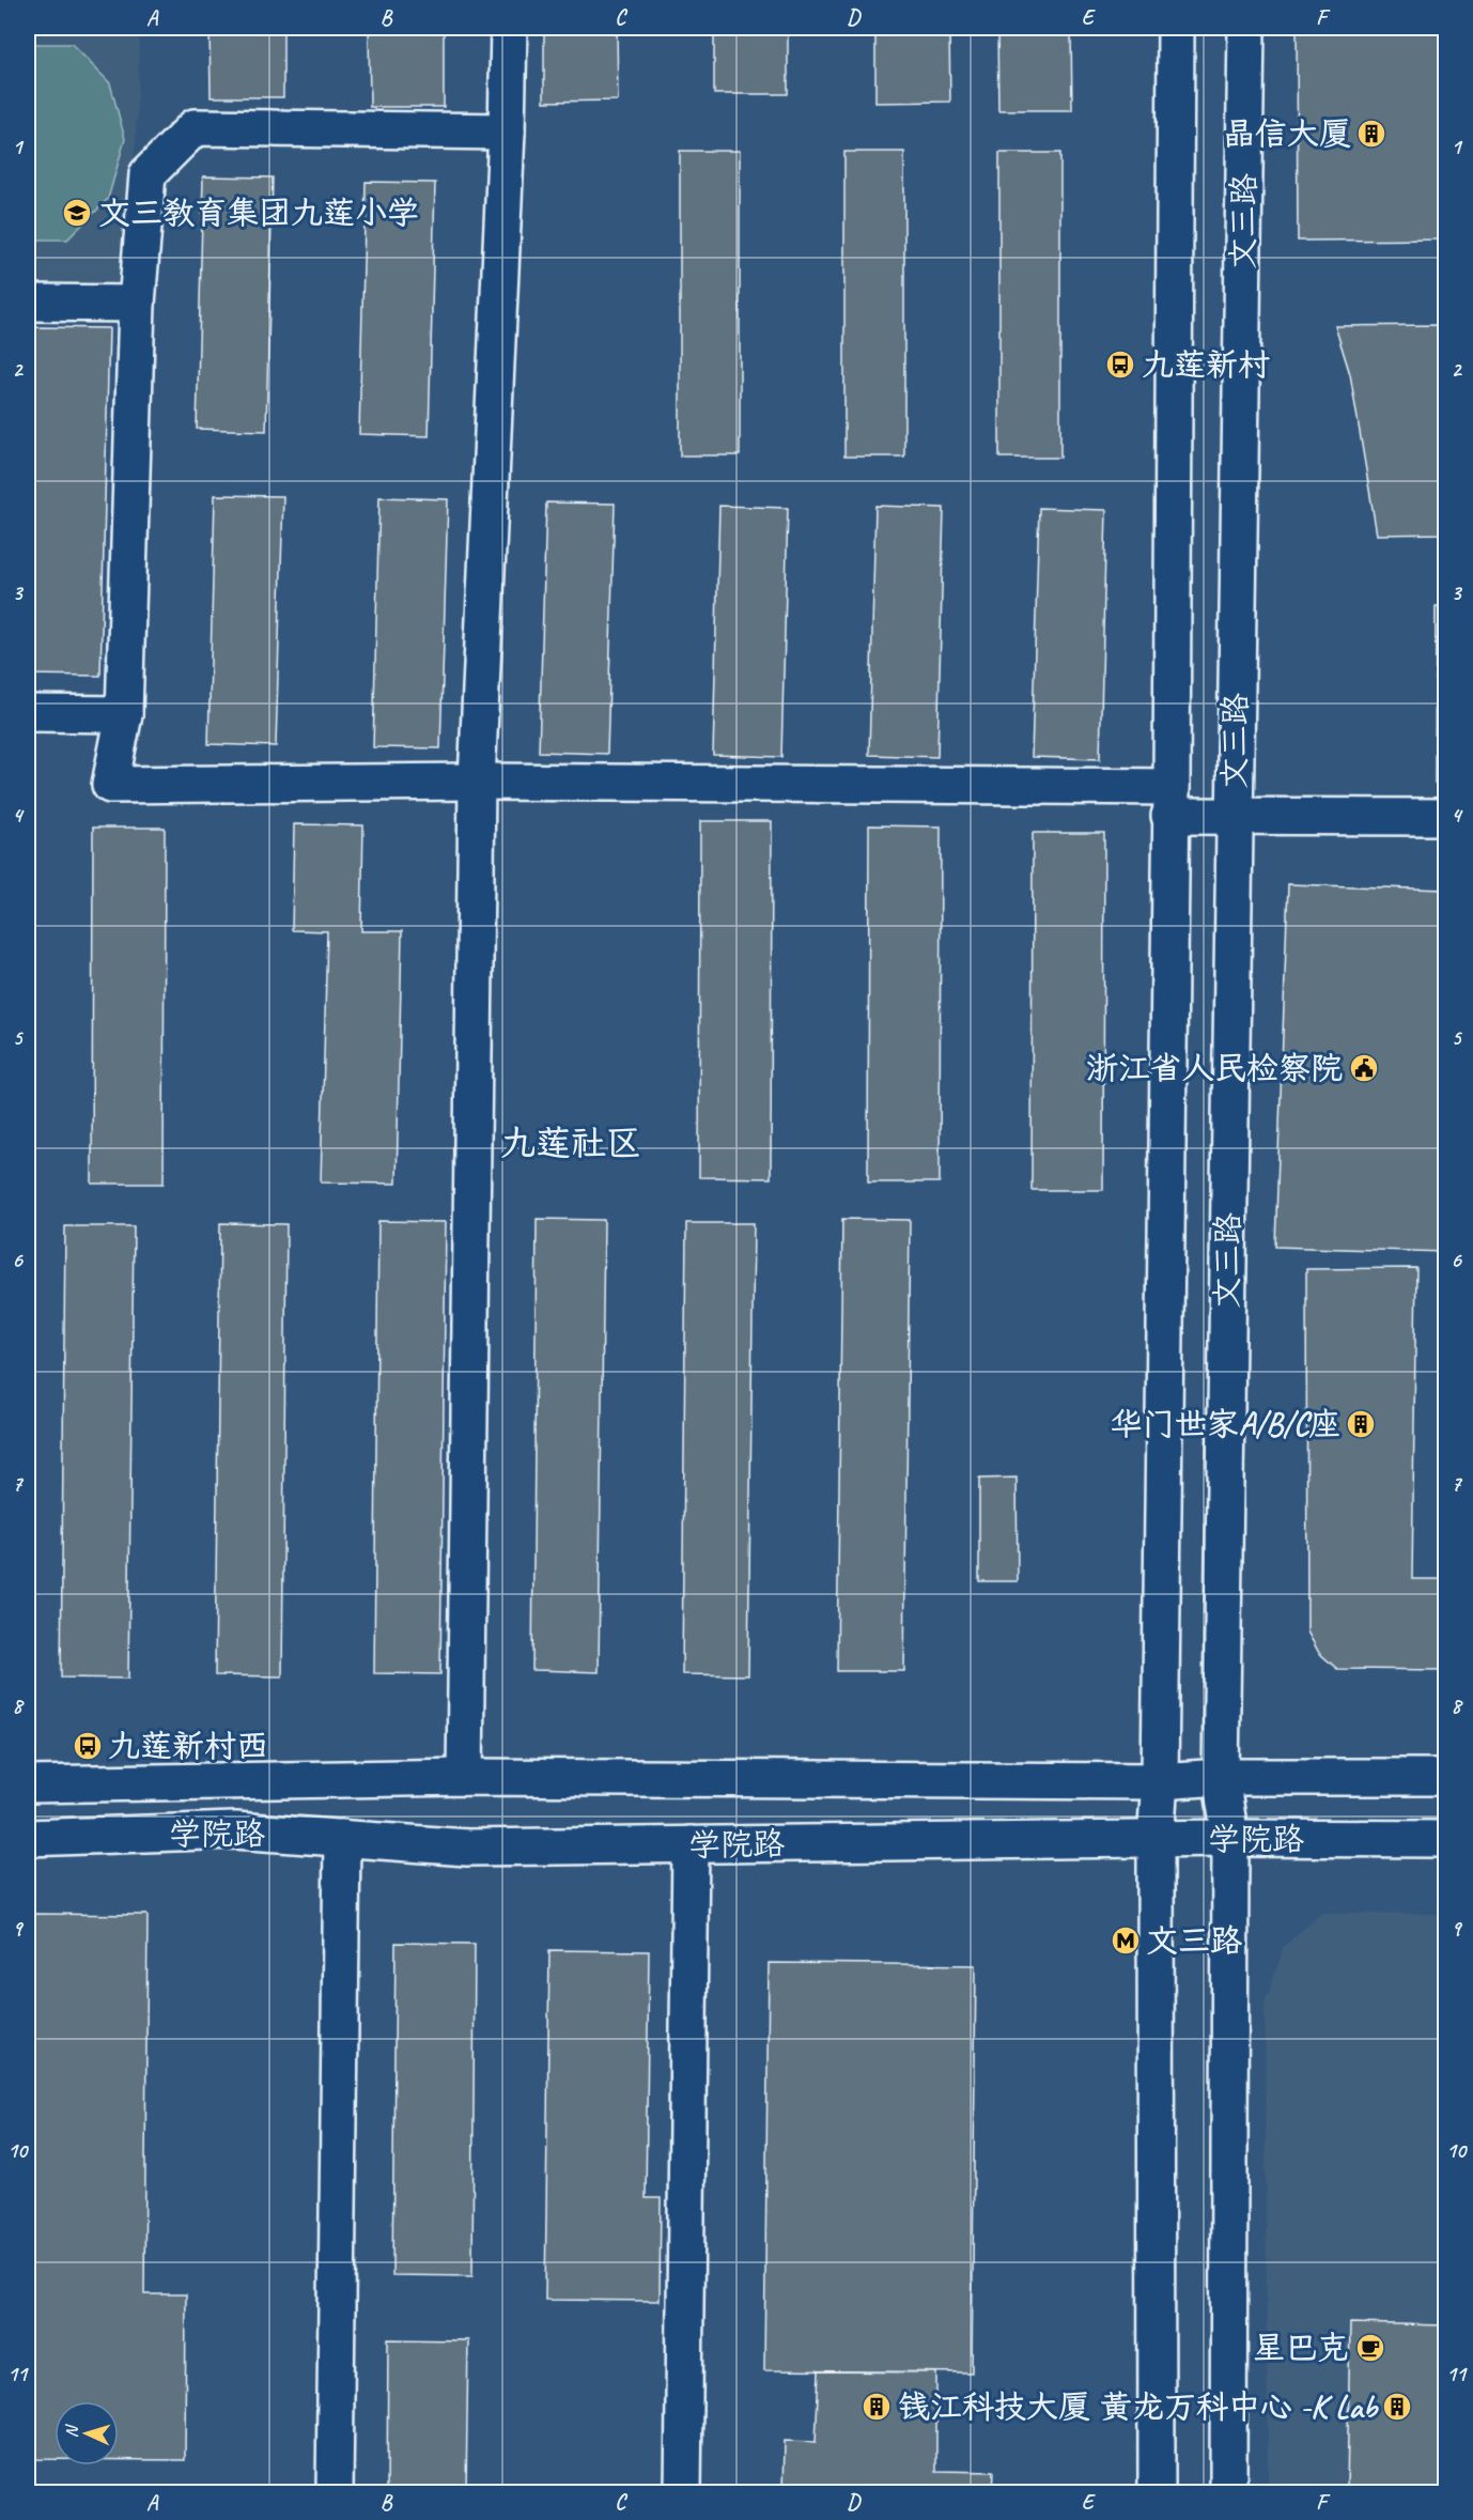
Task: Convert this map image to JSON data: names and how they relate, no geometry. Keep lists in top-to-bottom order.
{
  "streets": {
    "main road": ["文三路", "学院路"]
  },
  "crossings": [
    ["文三路", "学院路"]
  ],
  "districts": ["九莲社区"],
  "places": {
    "building": [
      "晶信大厦",
      "华门世家A/B/C座",
      "钱江科技大厦",
      "黄龙万科中心 -K Lab"
    ],
    "school or university": ["文三教育集团九莲小学"],
    "bus stop": ["九莲新村", "九莲新村西"],
    "public building": ["浙江省人民检察院"],
    "metro station": ["文三路"],
    "cafe": ["星巴克"]
  },
  "north": "left",
  "grid": {
    "columns": [
      "A",
      "B",
      "C",
      "D",
      "E",
      "F"
    ],
    "rows": [
      "1",
      "2",
      "3",
      "4",
      "5",
      "6",
      "7",
      "8",
      "9",
      "10",
      "11"
    ]
  }
}
